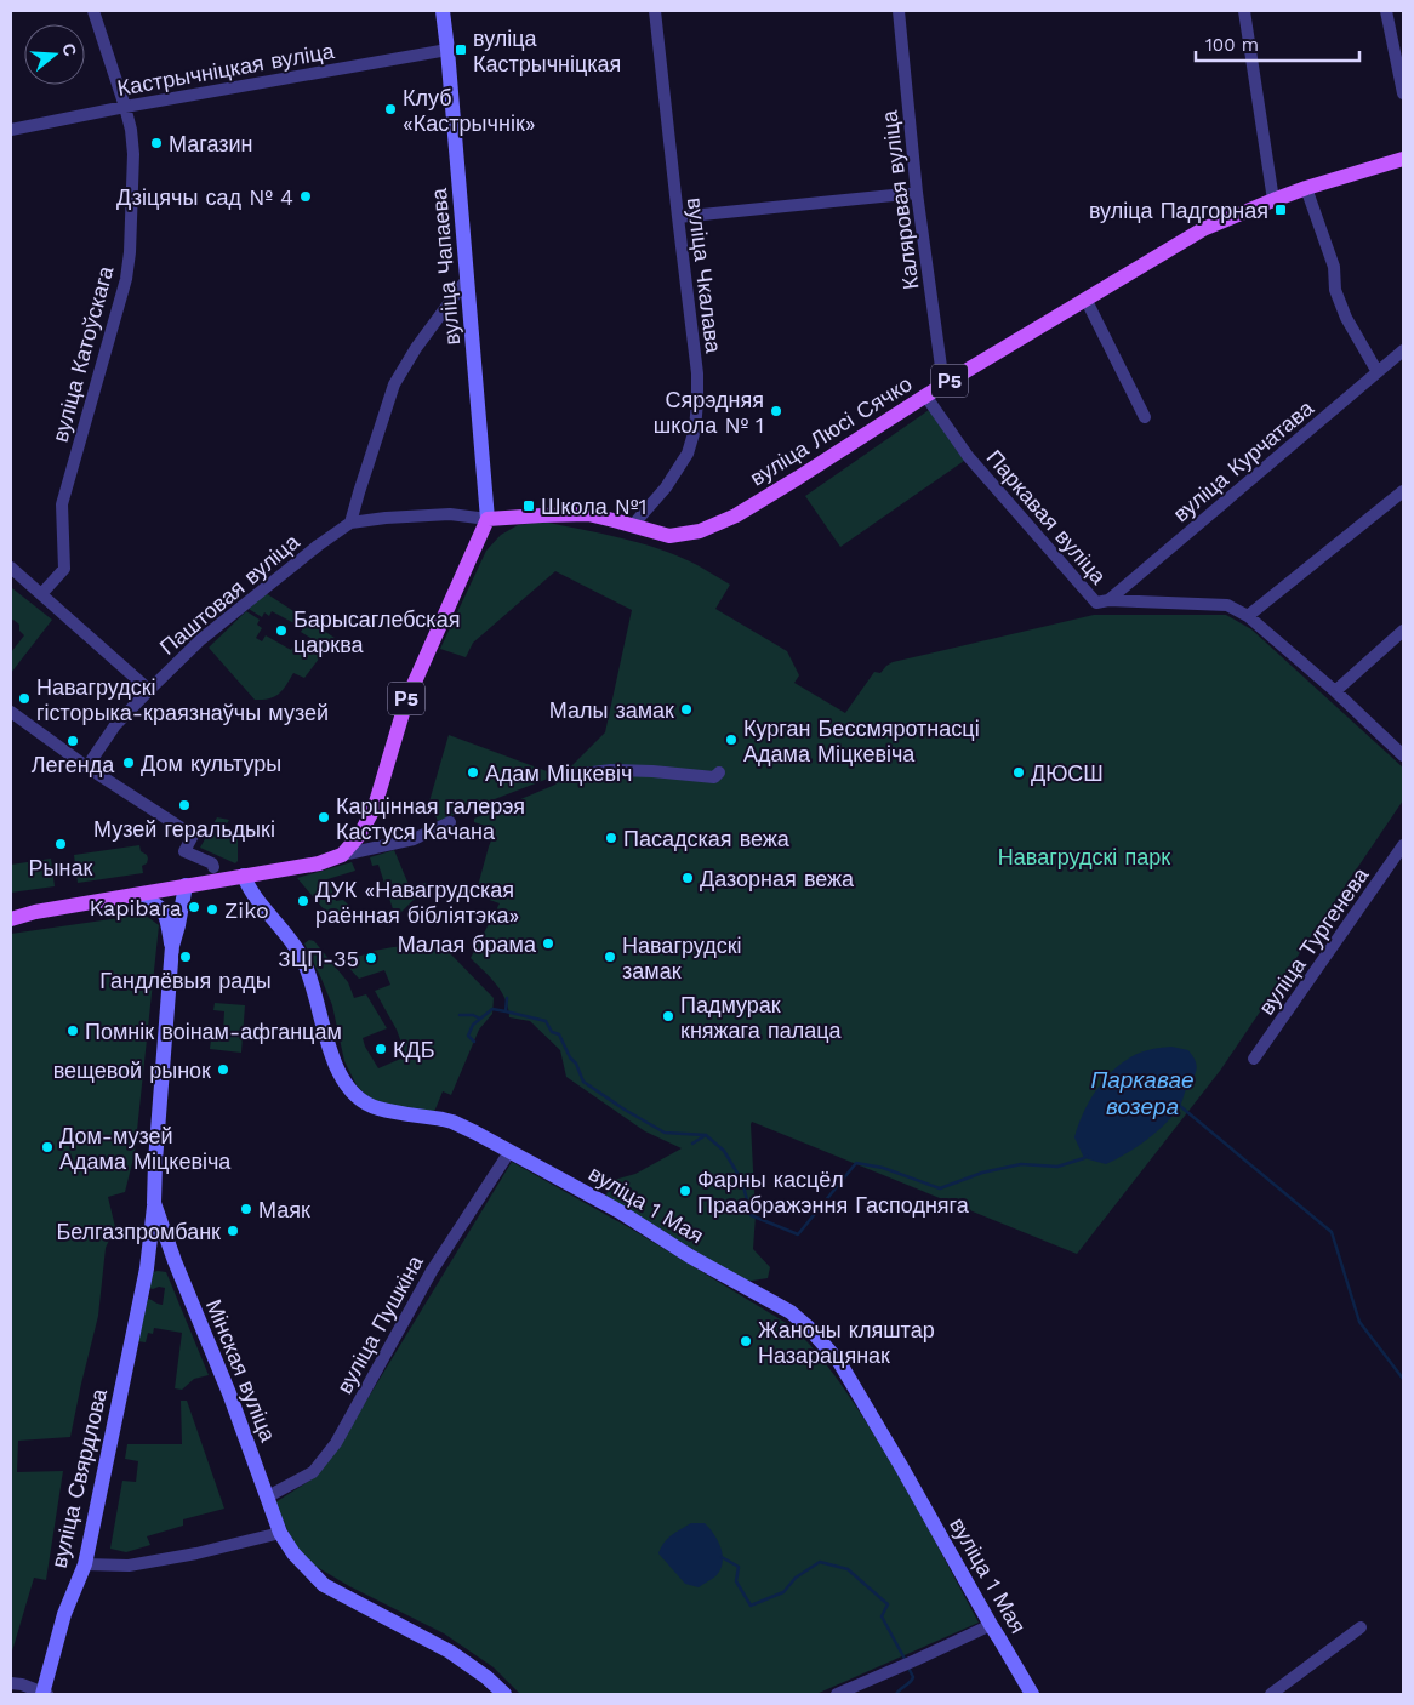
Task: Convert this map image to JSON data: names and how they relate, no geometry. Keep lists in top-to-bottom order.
{
  "streets": {
    "main road": ["Р5", "вуліца Люсі Сячко"],
    "street": [
      "Кастрычніцкая вуліца",
      "Каляровая вуліца",
      "вуліца Чапаева",
      "вуліца Чкалава",
      "вуліца Катоўскага",
      "вуліца Курчатава",
      "Паркавая вуліца",
      "Паштовая вуліца",
      "вуліца Тургенева",
      "вуліца 1 Мая",
      "вуліца Пушкіна",
      "Мінская вуліца",
      "вуліца Свярдлова"
    ]
  },
  "crossings": [
    ["Кастрычніцкая вуліца", "вуліца Чапаева"],
    ["Кастрычніцкая вуліца", "вуліца Катоўскага"],
    ["Каляровая вуліца", "вуліца Люсі Сячко"],
    ["вуліца Чапаева", "Р5"],
    ["вуліца Чапаева", "вуліца Люсі Сячко"],
    ["вуліца Чапаева", "Паштовая вуліца"],
    ["вуліца Чкалава", "вуліца Люсі Сячко"],
    ["Р5", "вуліца Люсі Сячко"],
    ["Р5", "Паштовая вуліца"],
    ["вуліца Люсі Сячко", "Паркавая вуліца"],
    ["вуліца Люсі Сячко", "Паштовая вуліца"],
    ["вуліца Курчатава", "Паркавая вуліца"],
    ["вуліца 1 Мая", "вуліца Пушкіна"],
    ["вуліца Пушкіна", "Мінская вуліца"],
    ["Мінская вуліца", "вуліца Свярдлова"]
  ],
  "water": ["Паркавае возера"],
  "parks": ["Навагрудскі парк"],
  "places": {
    "transit": ["вуліца Кастрычніцкая", "вуліца Падгорная", "Школа №1"],
    "other": [
      "Клуб «Кастрычнік»",
      "Магазин",
      "Дзіцячы сад № 4",
      "Сярэдняя школа № 1",
      "Барысаглебская царква",
      "Навагрудскі гісторыка-краязнаўчы музей",
      "Малы замак",
      "Курган Бессмяротнасці Адама Міцкевіча",
      "Легенда",
      "Дом культуры",
      "Адам Міцкевіч",
      "ДЮСШ",
      "Музей геральдыкі",
      "Карцінная галерэя Кастуся Качана",
      "Пасадская вежа",
      "Рынак",
      "Дазорная вежа",
      "ДУК «Навагрудская раённая бібліятэка»",
      "Kapibara",
      "Ziko",
      "Малая брама",
      "Гандлёвыя рады",
      "Навагрудскі замак",
      "3ЦП-35",
      "Падмурак княжага палаца",
      "Помнік воінам-афганцам",
      "КДБ",
      "вещевой рынок",
      "Дом-музей Адама Міцкевіча",
      "Фарны касцёл Праабражэння Гасподняга",
      "Маяк",
      "Белгазпромбанк",
      "Жаночы кляштар Назарацянак"
    ]
  },
  "scale_bar": "100 m",
  "north": "right"
}
